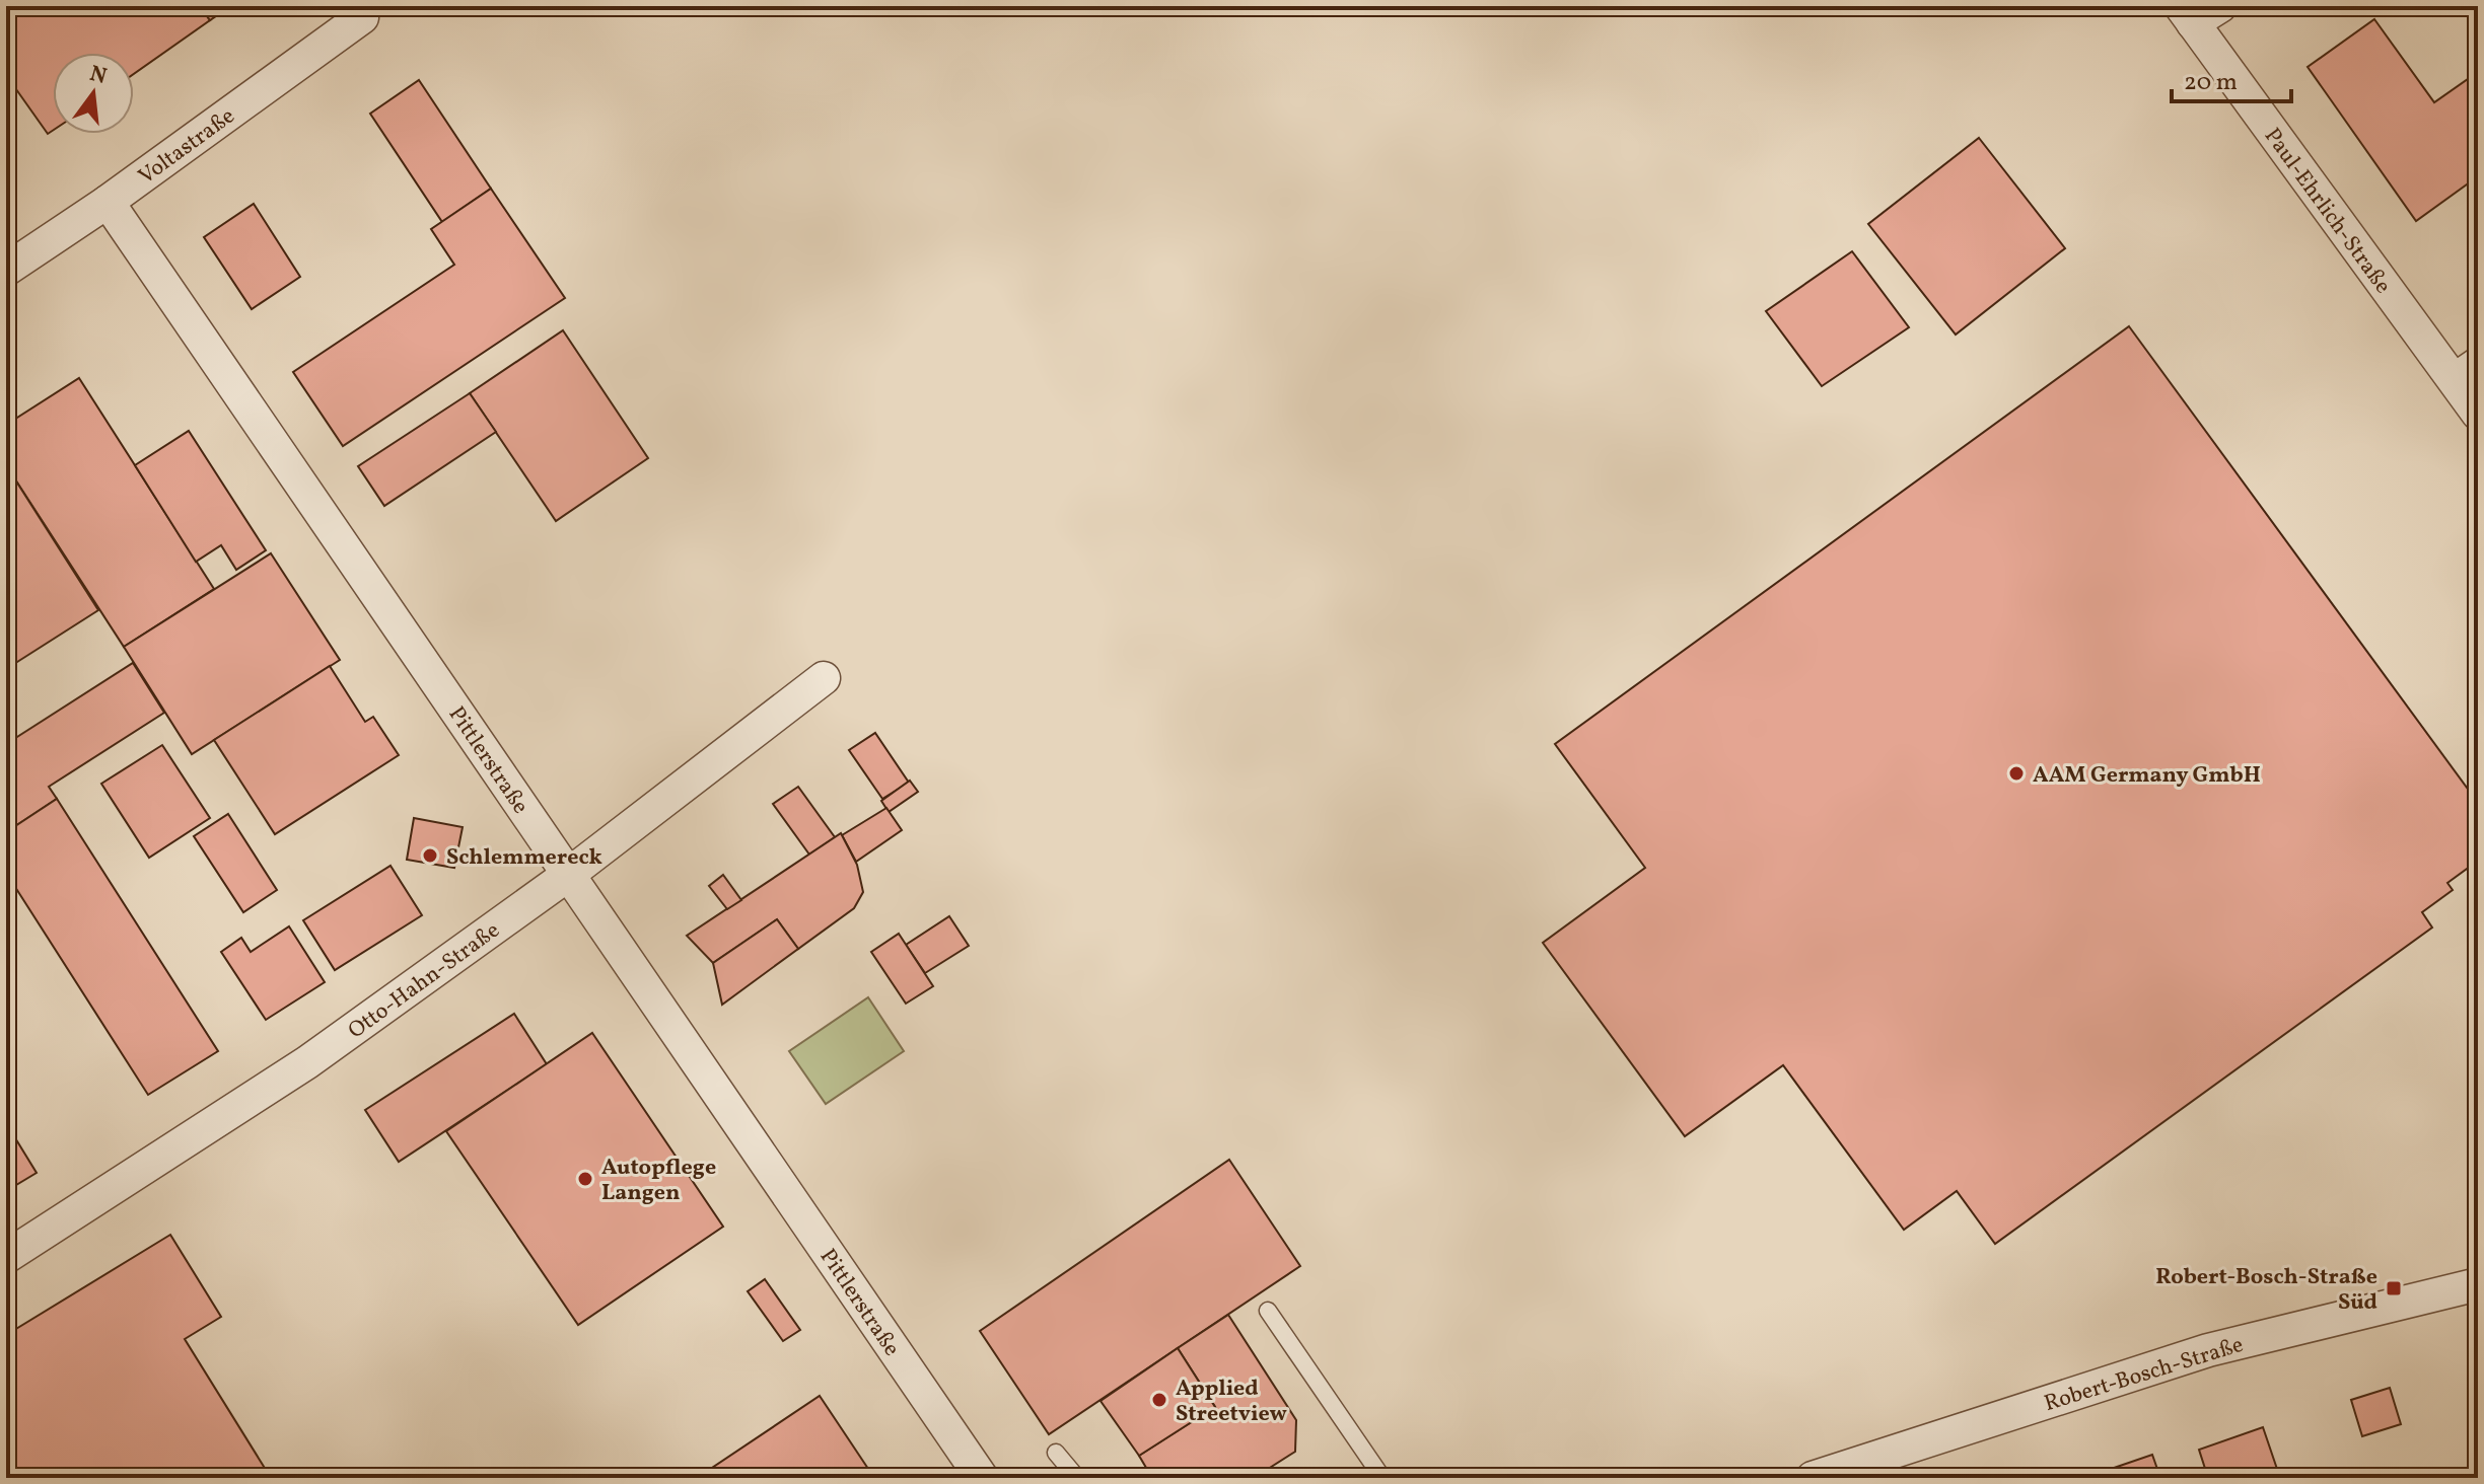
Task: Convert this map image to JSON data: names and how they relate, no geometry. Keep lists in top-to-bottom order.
{
  "streets": {
    "street": [
      "Voltastraße",
      "Paul-Ehrlich-Straße",
      "Pittlerstraße",
      "Otto-Hahn-Straße",
      "Robert-Bosch-Straße"
    ]
  },
  "crossings": [
    ["Voltastraße", "Pittlerstraße"],
    ["Pittlerstraße", "Otto-Hahn-Straße"]
  ],
  "places": {
    "other": [
      "AAM Germany GmbH",
      "Schlemmereck",
      "Autopflege Langen",
      "Applied Streetview"
    ],
    "transit": ["Robert-Bosch-Straße Süd"]
  },
  "scale_bar": "20 m",
  "north": "top"
}
